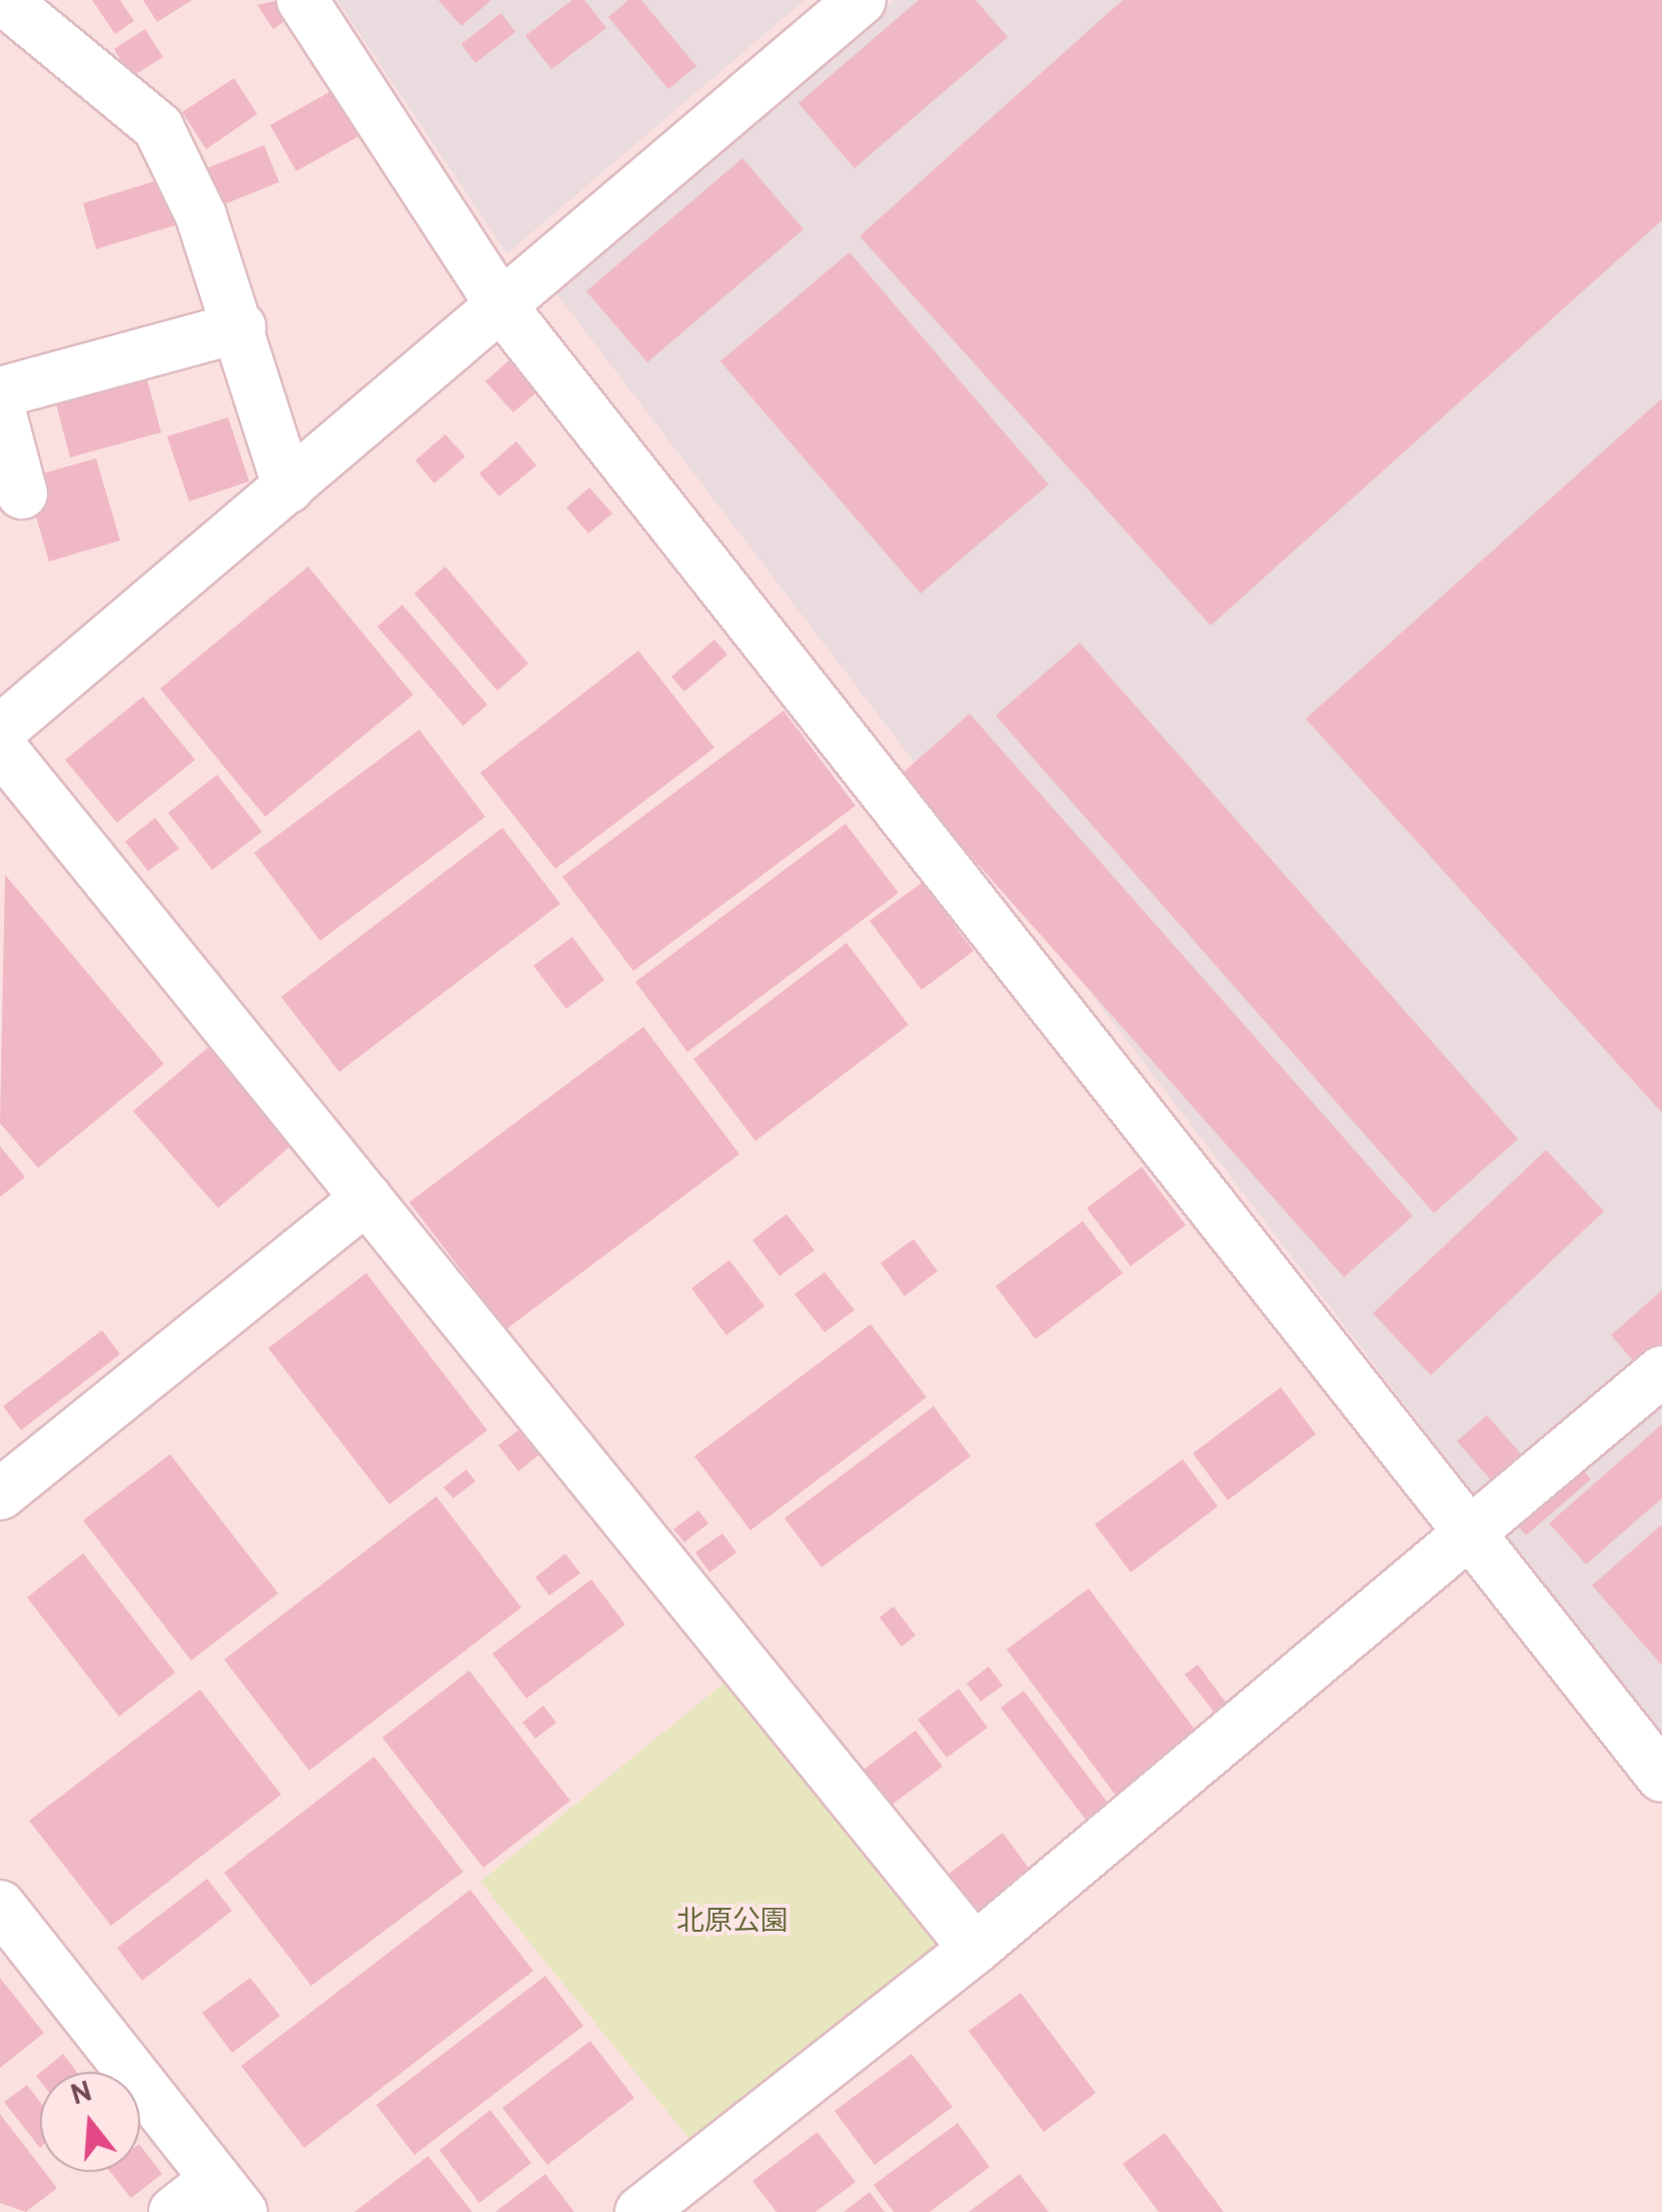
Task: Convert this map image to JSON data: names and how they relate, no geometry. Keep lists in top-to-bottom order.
{
  "parks": ["北原公園"],
  "north": "top"
}
